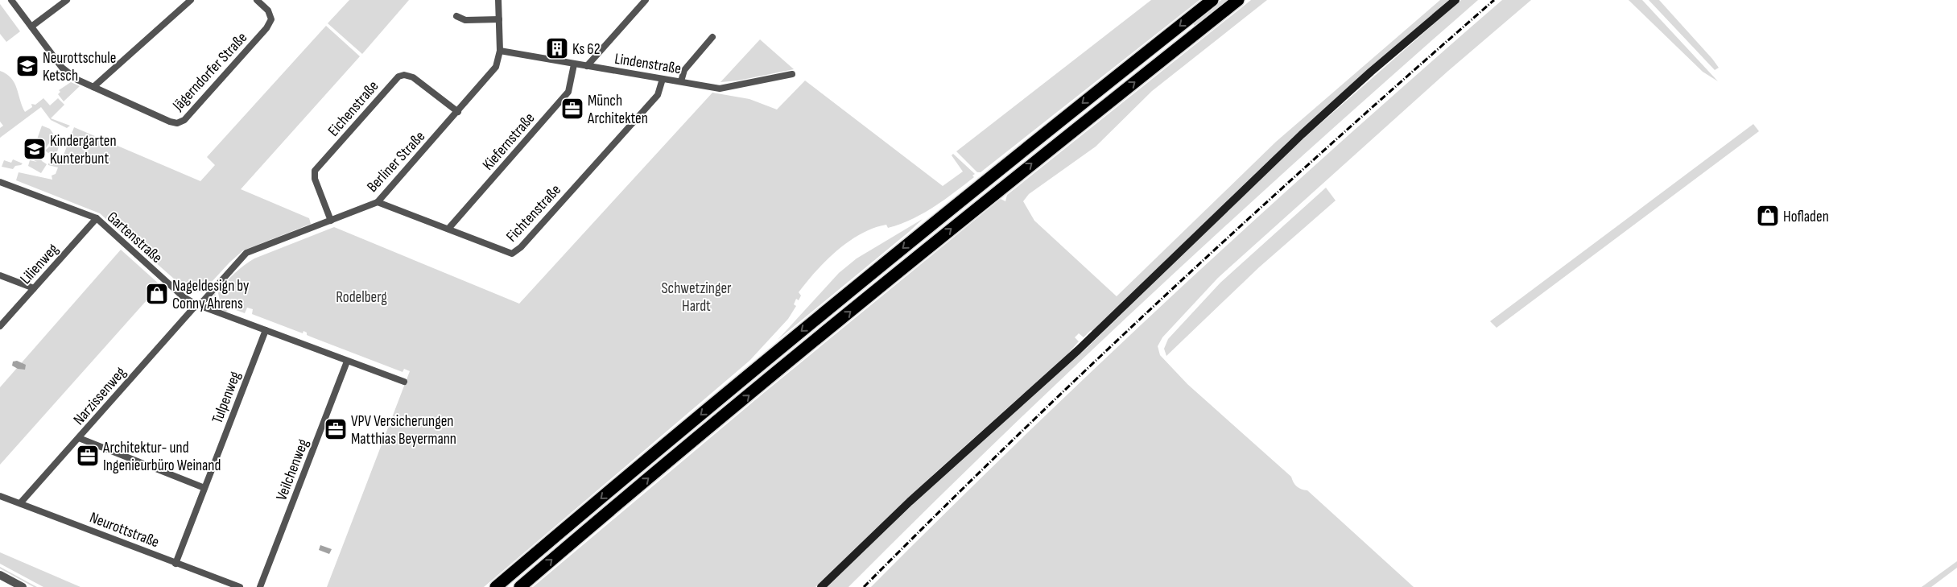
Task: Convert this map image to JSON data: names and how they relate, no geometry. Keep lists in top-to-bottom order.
{
  "streets": {
    "street": [
      "Lindenstraße",
      "Jägerndorfer Straße",
      "Eichenstraße",
      "Kiefernstraße",
      "Berliner Straße",
      "Fichtenstraße",
      "Gartenstraße",
      "Lilienweg",
      "Narzissenweg",
      "Tulpenweg",
      "Veilchenweg",
      "Neurottstraße"
    ]
  },
  "crossings": [
    ["Lindenstraße", "Kiefernstraße"],
    ["Lindenstraße", "Berliner Straße"],
    ["Lindenstraße", "Fichtenstraße"],
    ["Eichenstraße", "Berliner Straße"],
    ["Kiefernstraße", "Fichtenstraße"],
    ["Berliner Straße", "Fichtenstraße"],
    ["Berliner Straße", "Gartenstraße"],
    ["Berliner Straße", "Narzissenweg"],
    ["Gartenstraße", "Lilienweg"],
    ["Gartenstraße", "Narzissenweg"],
    ["Gartenstraße", "Tulpenweg"],
    ["Gartenstraße", "Veilchenweg"],
    ["Narzissenweg", "Neurottstraße"],
    ["Tulpenweg", "Neurottstraße"]
  ],
  "parks": ["Schwetzinger Hardt", "Rodelberg"],
  "places": {
    "building": ["Ks 62"],
    "school or university": ["Neurottschule Ketsch", "Kindergarten Kunterbunt"],
    "office": ["Münch Architekten", "VPV Versicherungen Matthias Beyermann", "Architektur- und Ingenieurbüro Weinand"],
    "shop": ["Hofladen", "Nageldesign by Conny Ahrens"]
  }
}
